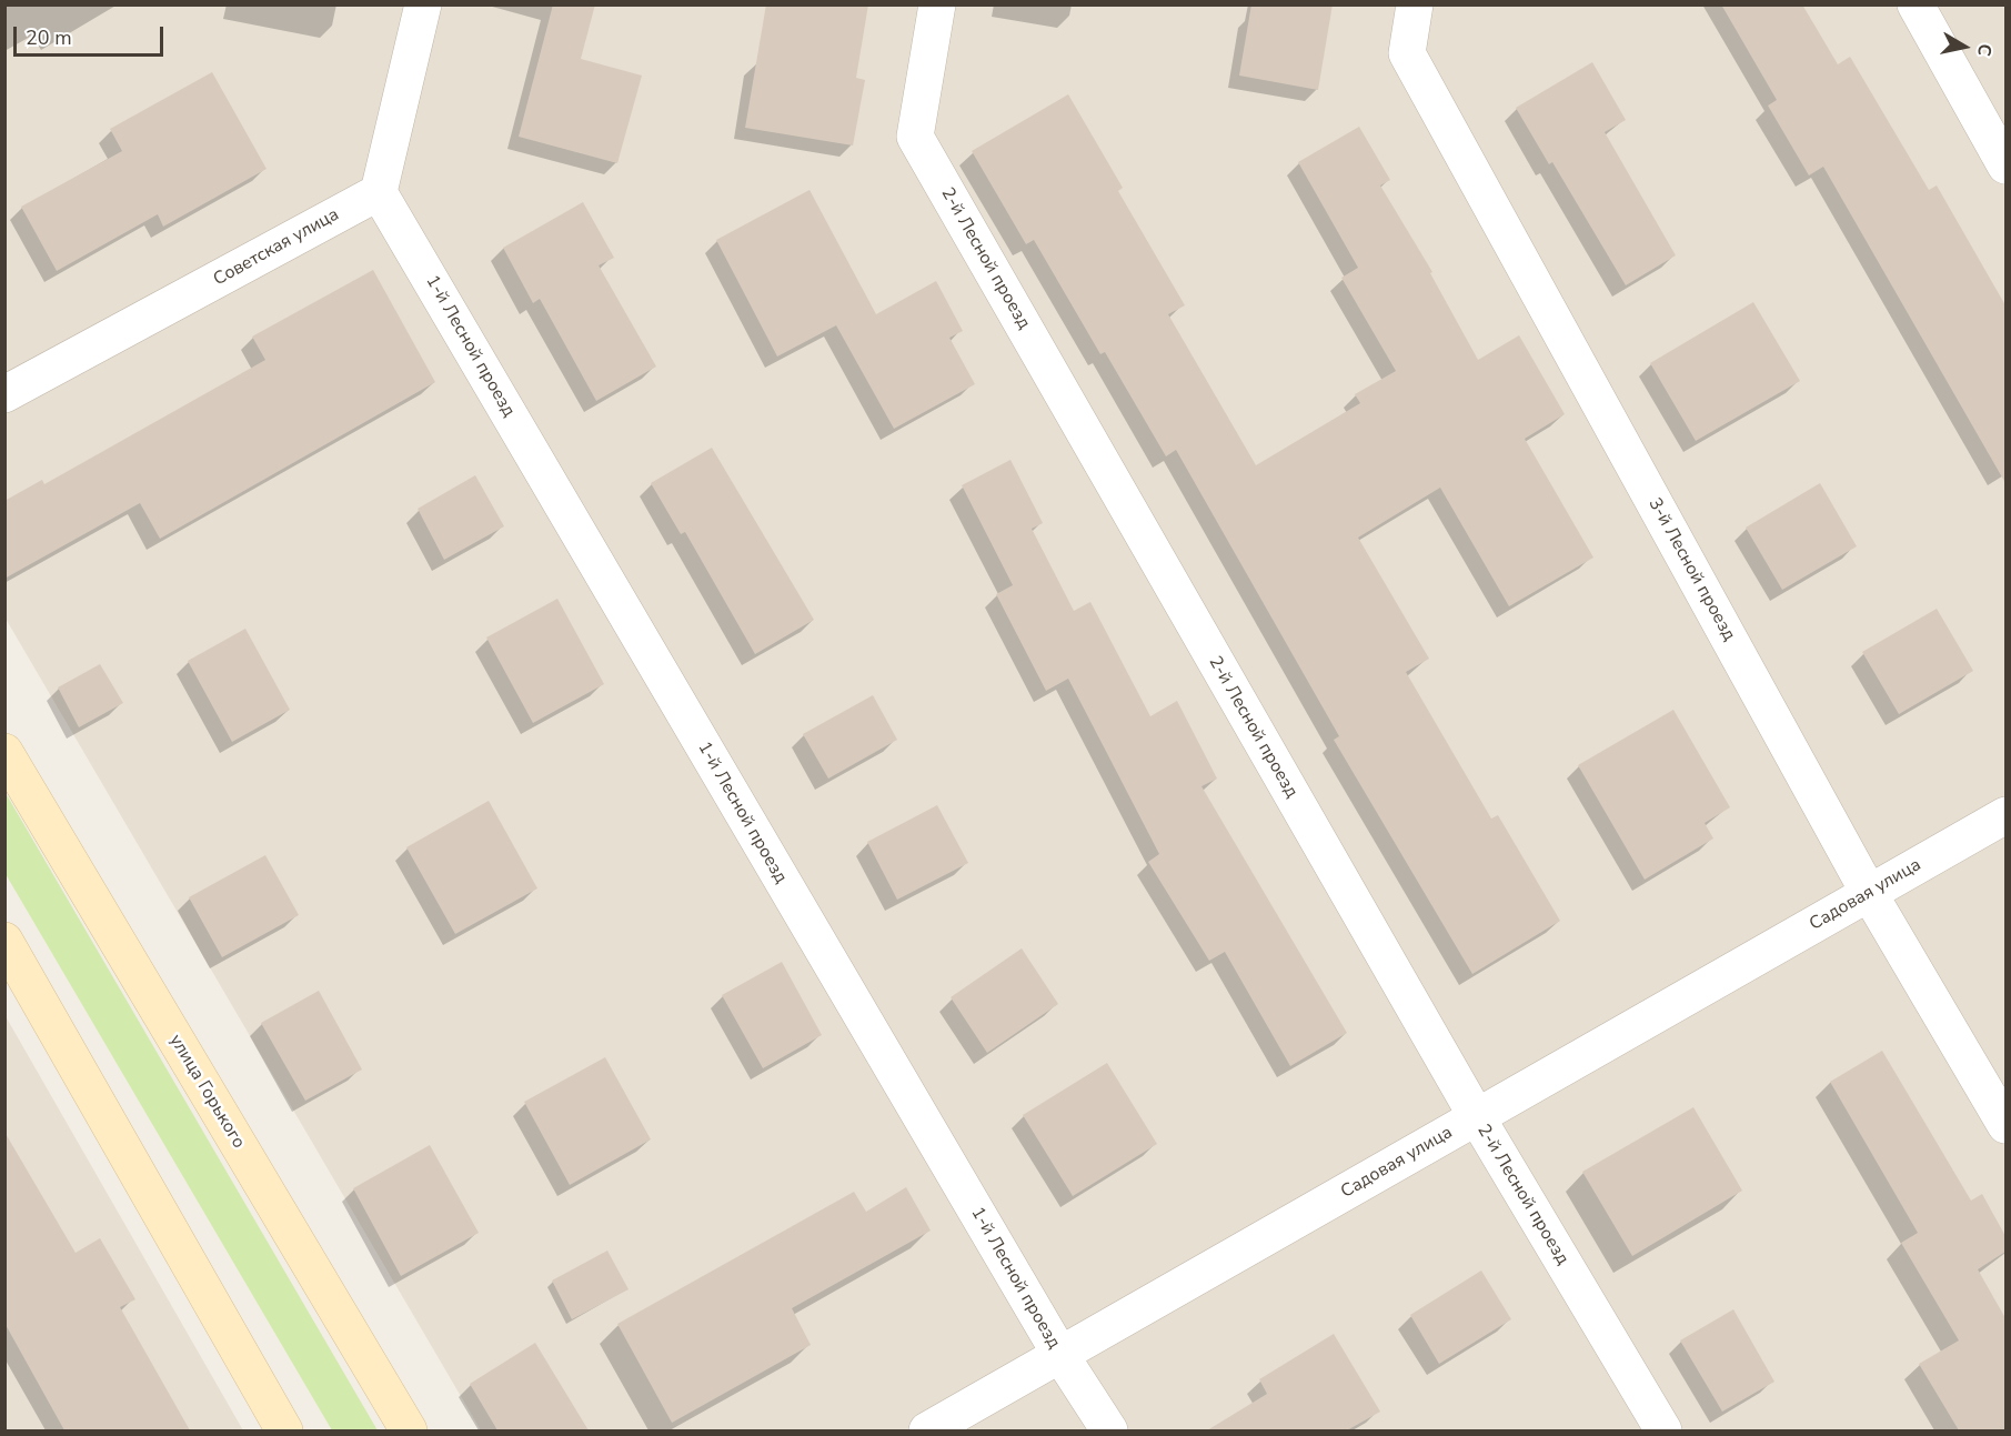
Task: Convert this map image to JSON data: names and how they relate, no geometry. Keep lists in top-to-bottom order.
{
  "streets": {
    "main road": ["улица Горького"],
    "street": [
      "Советская улица",
      "2-й Лесной проезд",
      "1-й Лесной проезд",
      "3-й Лесной проезд",
      "Садовая улица"
    ]
  },
  "crossings": [
    ["Советская улица", "1-й Лесной проезд"],
    ["2-й Лесной проезд", "Садовая улица"],
    ["1-й Лесной проезд", "Садовая улица"],
    ["3-й Лесной проезд", "Садовая улица"]
  ],
  "scale_bar": "20 m",
  "north": "right"
}
